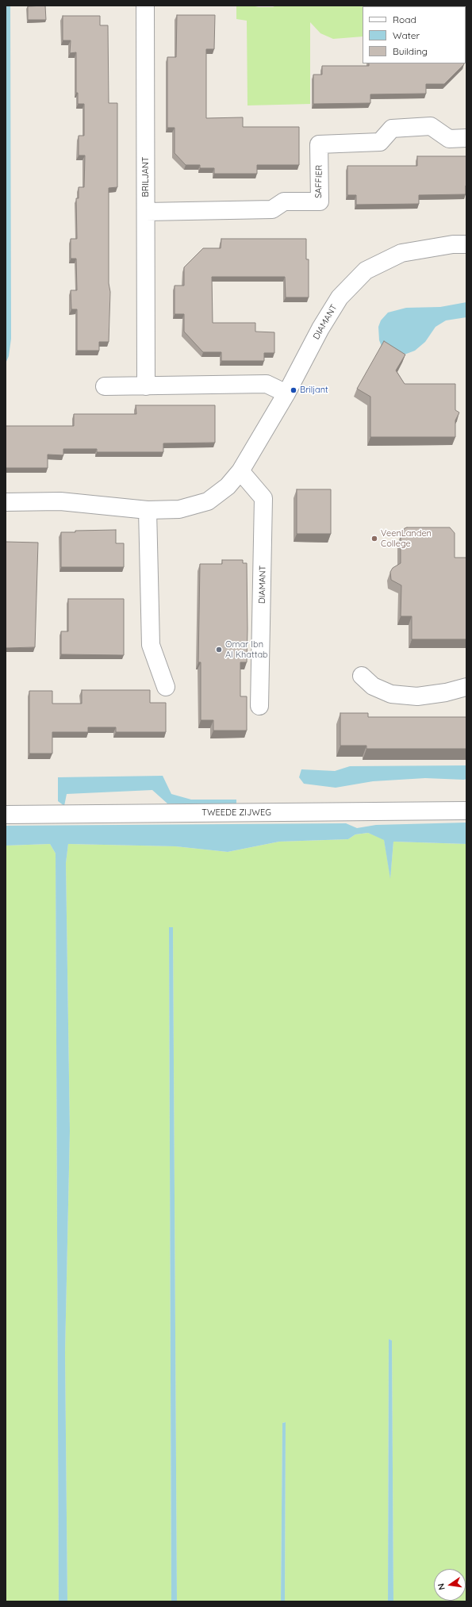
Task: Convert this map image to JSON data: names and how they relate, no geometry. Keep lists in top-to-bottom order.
{
  "streets": {
    "street": [
      "BRILJANT",
      "SAFFIER",
      "DIAMANT",
      "TWEEDE ZIJWEG"
    ]
  },
  "crossings": [
    ["BRILJANT", "SAFFIER"]
  ],
  "places": ["Briljant", "VeenLanden College", "Omar Ibn Al Khattab"],
  "legend": ["Road", "Water", "Building"],
  "north": "left"
}
